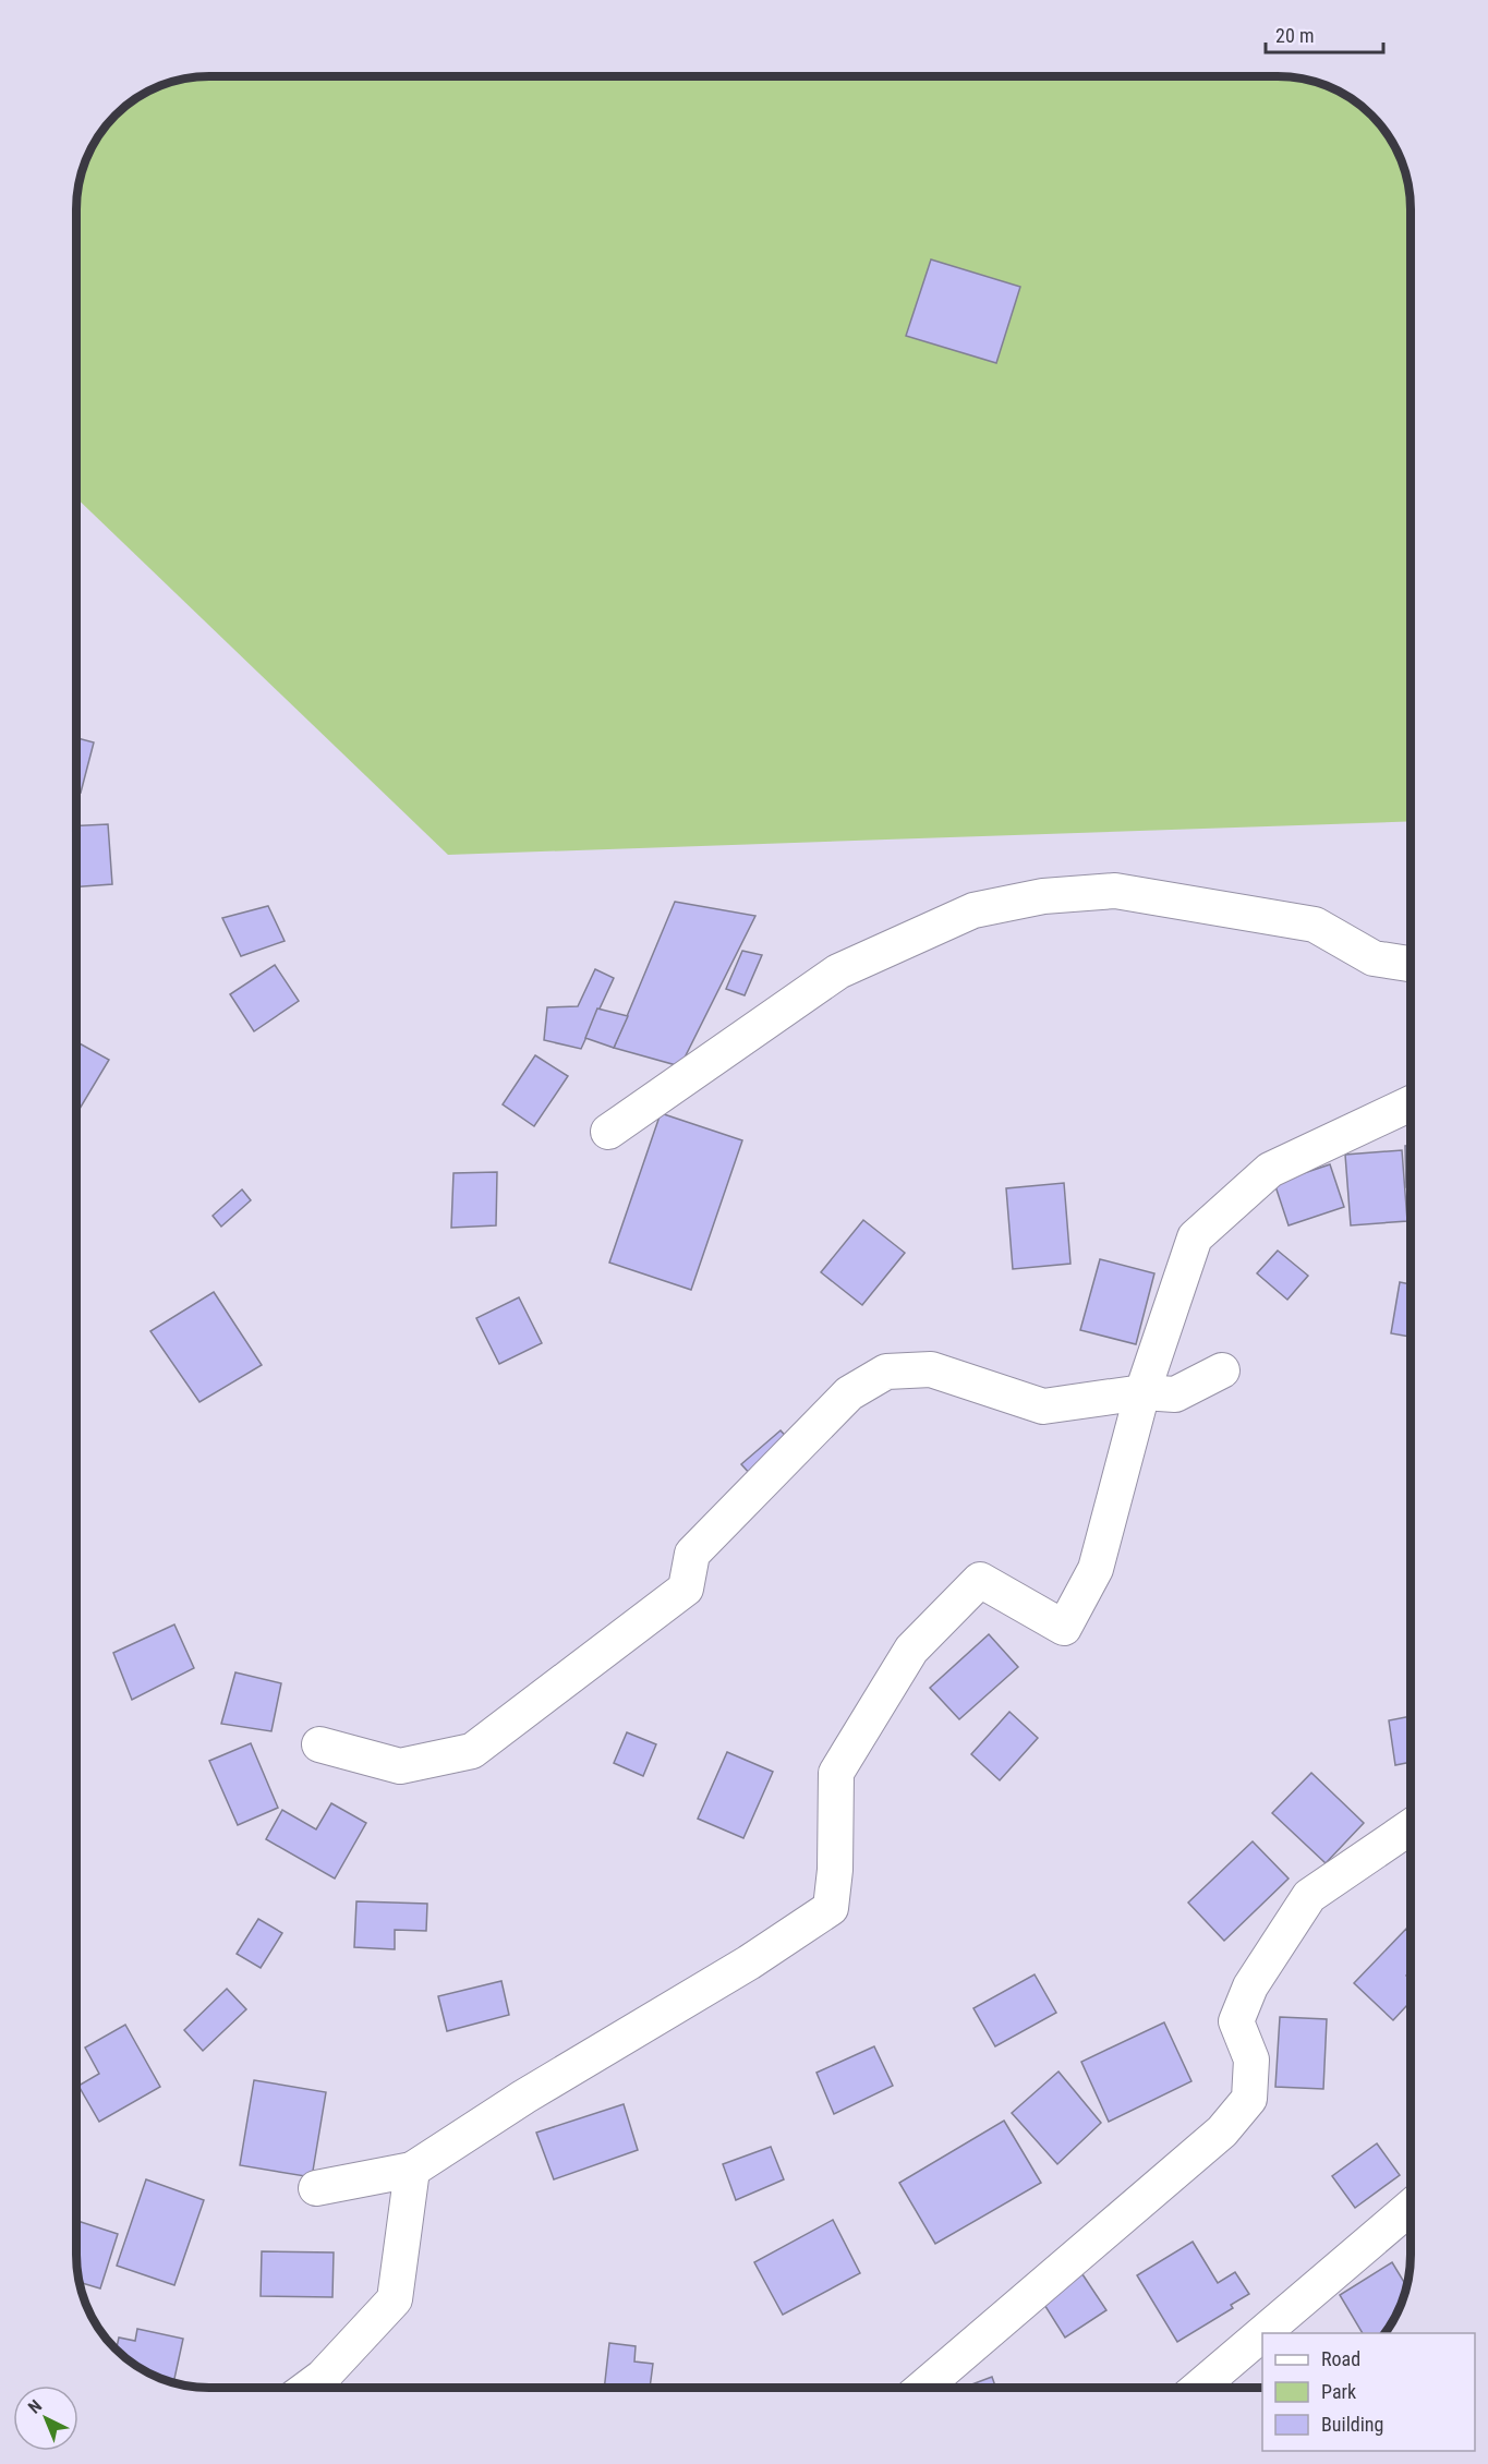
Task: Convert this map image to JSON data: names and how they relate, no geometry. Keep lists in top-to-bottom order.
{
  "legend": ["Road", "Park", "Building"],
  "scale_bar": "20 m",
  "north": "top left"
}
